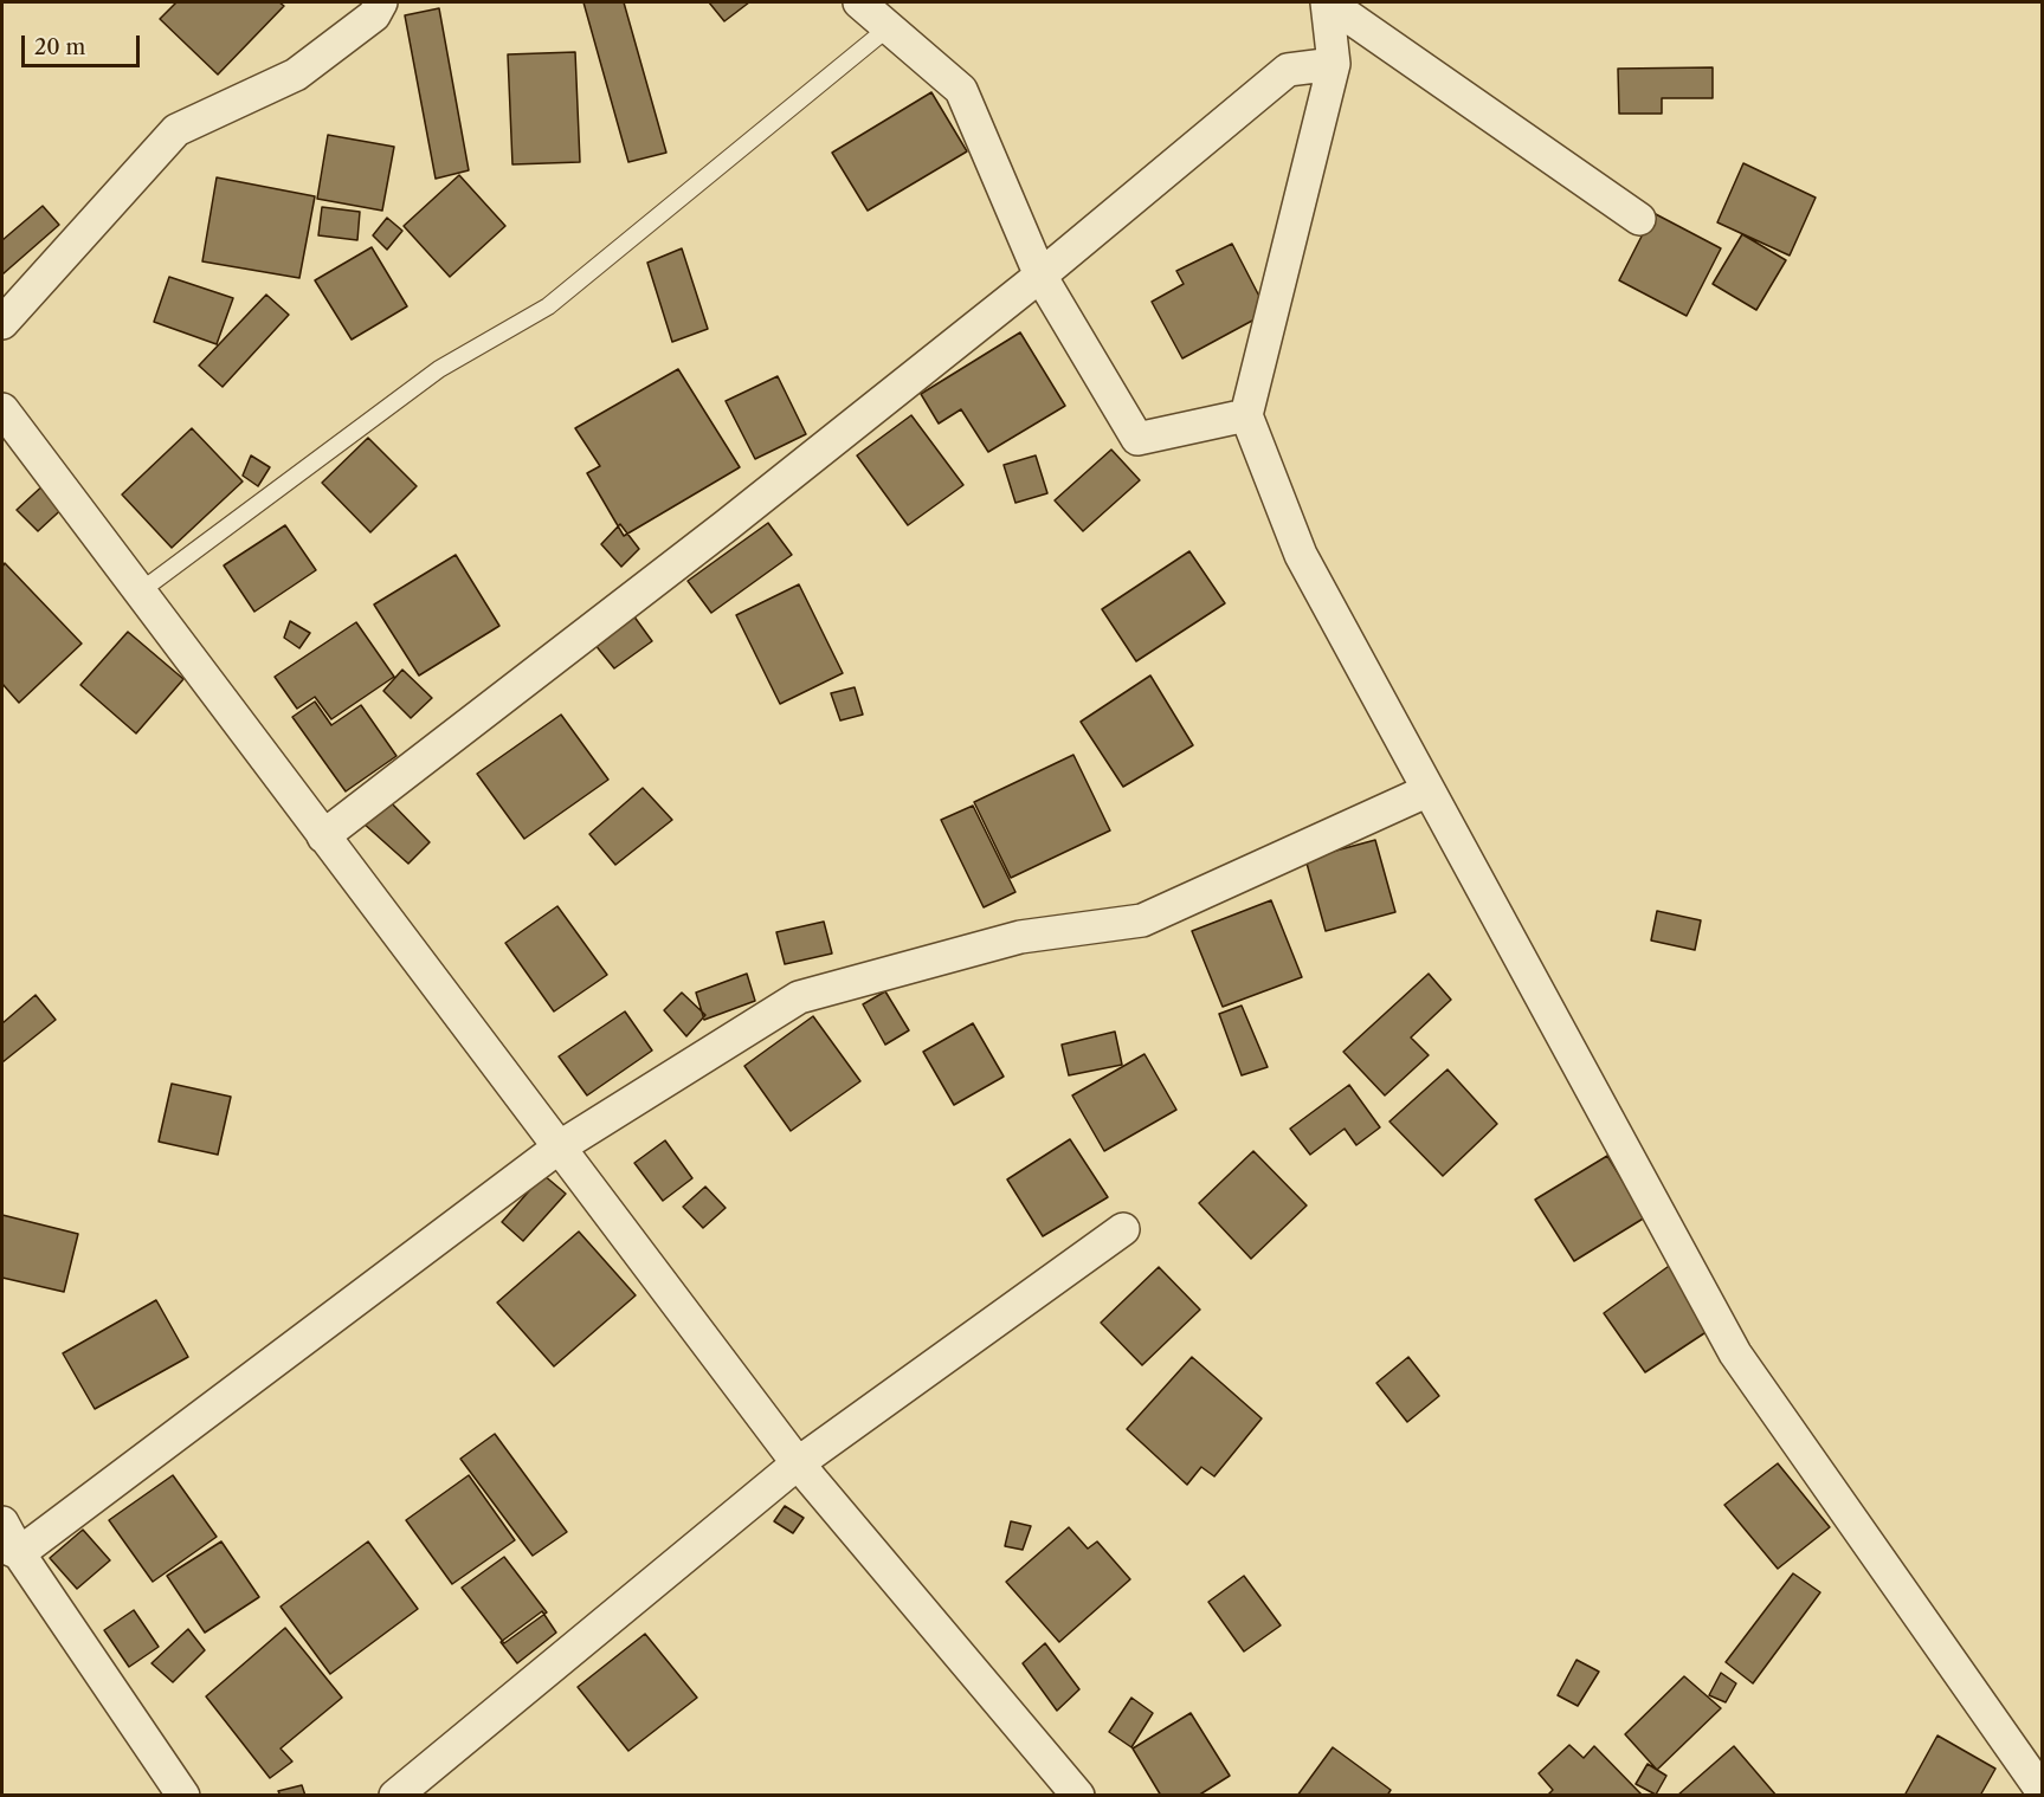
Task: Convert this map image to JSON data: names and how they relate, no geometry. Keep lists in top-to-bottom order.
{
  "scale_bar": "20 m"
}
